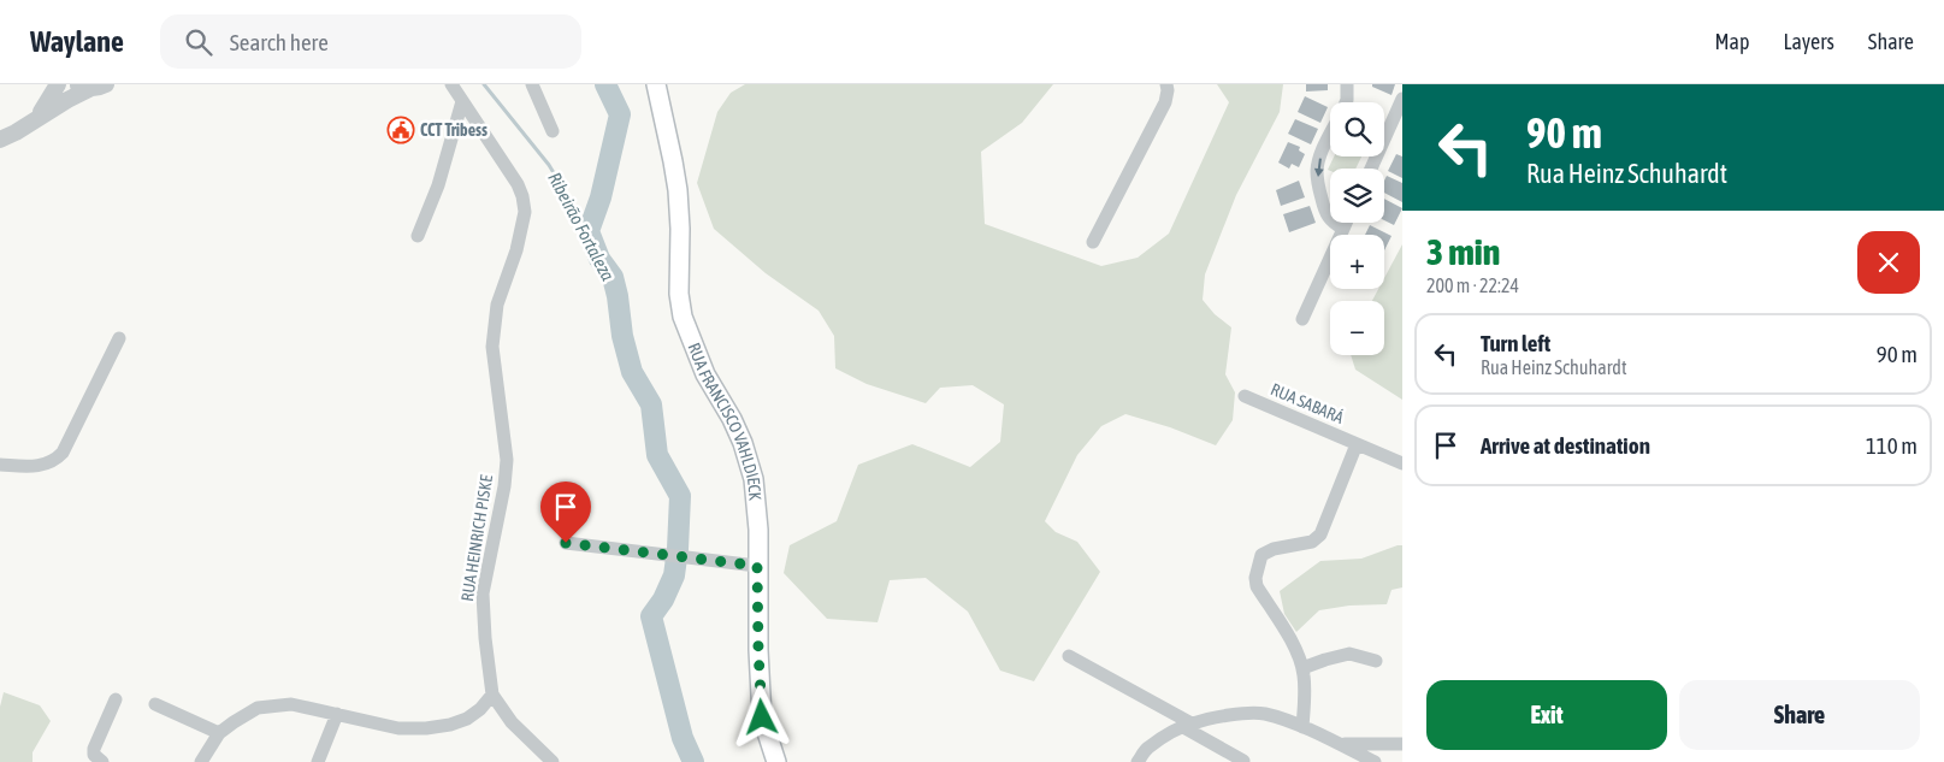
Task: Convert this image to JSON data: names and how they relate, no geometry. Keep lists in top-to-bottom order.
{
  "streets": {
    "main road": ["RUA FRANCISCO VAHLDIECK"],
    "street": ["RUA SABARÁ", "RUA HEINRICH PISKE"]
  },
  "water": ["Ribeirão Fortaleza"],
  "places": {
    "public building": ["CCT Tribess"]
  },
  "page": {
    "header": "Waylane",
    "search": "Search here",
    "nav": ["Map", "Layers", "Share"],
    "turn": ["90 m", "Rua Heinz Schuhardt"],
    "map_buttons": ["+", "−"],
    "heading": ["3 min", "200 m · 22:24"],
    "list": [
      {
        "name": "Turn left",
        "note": "Rua Heinz Schuhardt",
        "value": "90 m"
      },
      {
        "name": "Arrive at destination",
        "value": "110 m"
      }
    ],
    "buttons": ["Exit", "Share"]
  }
}
